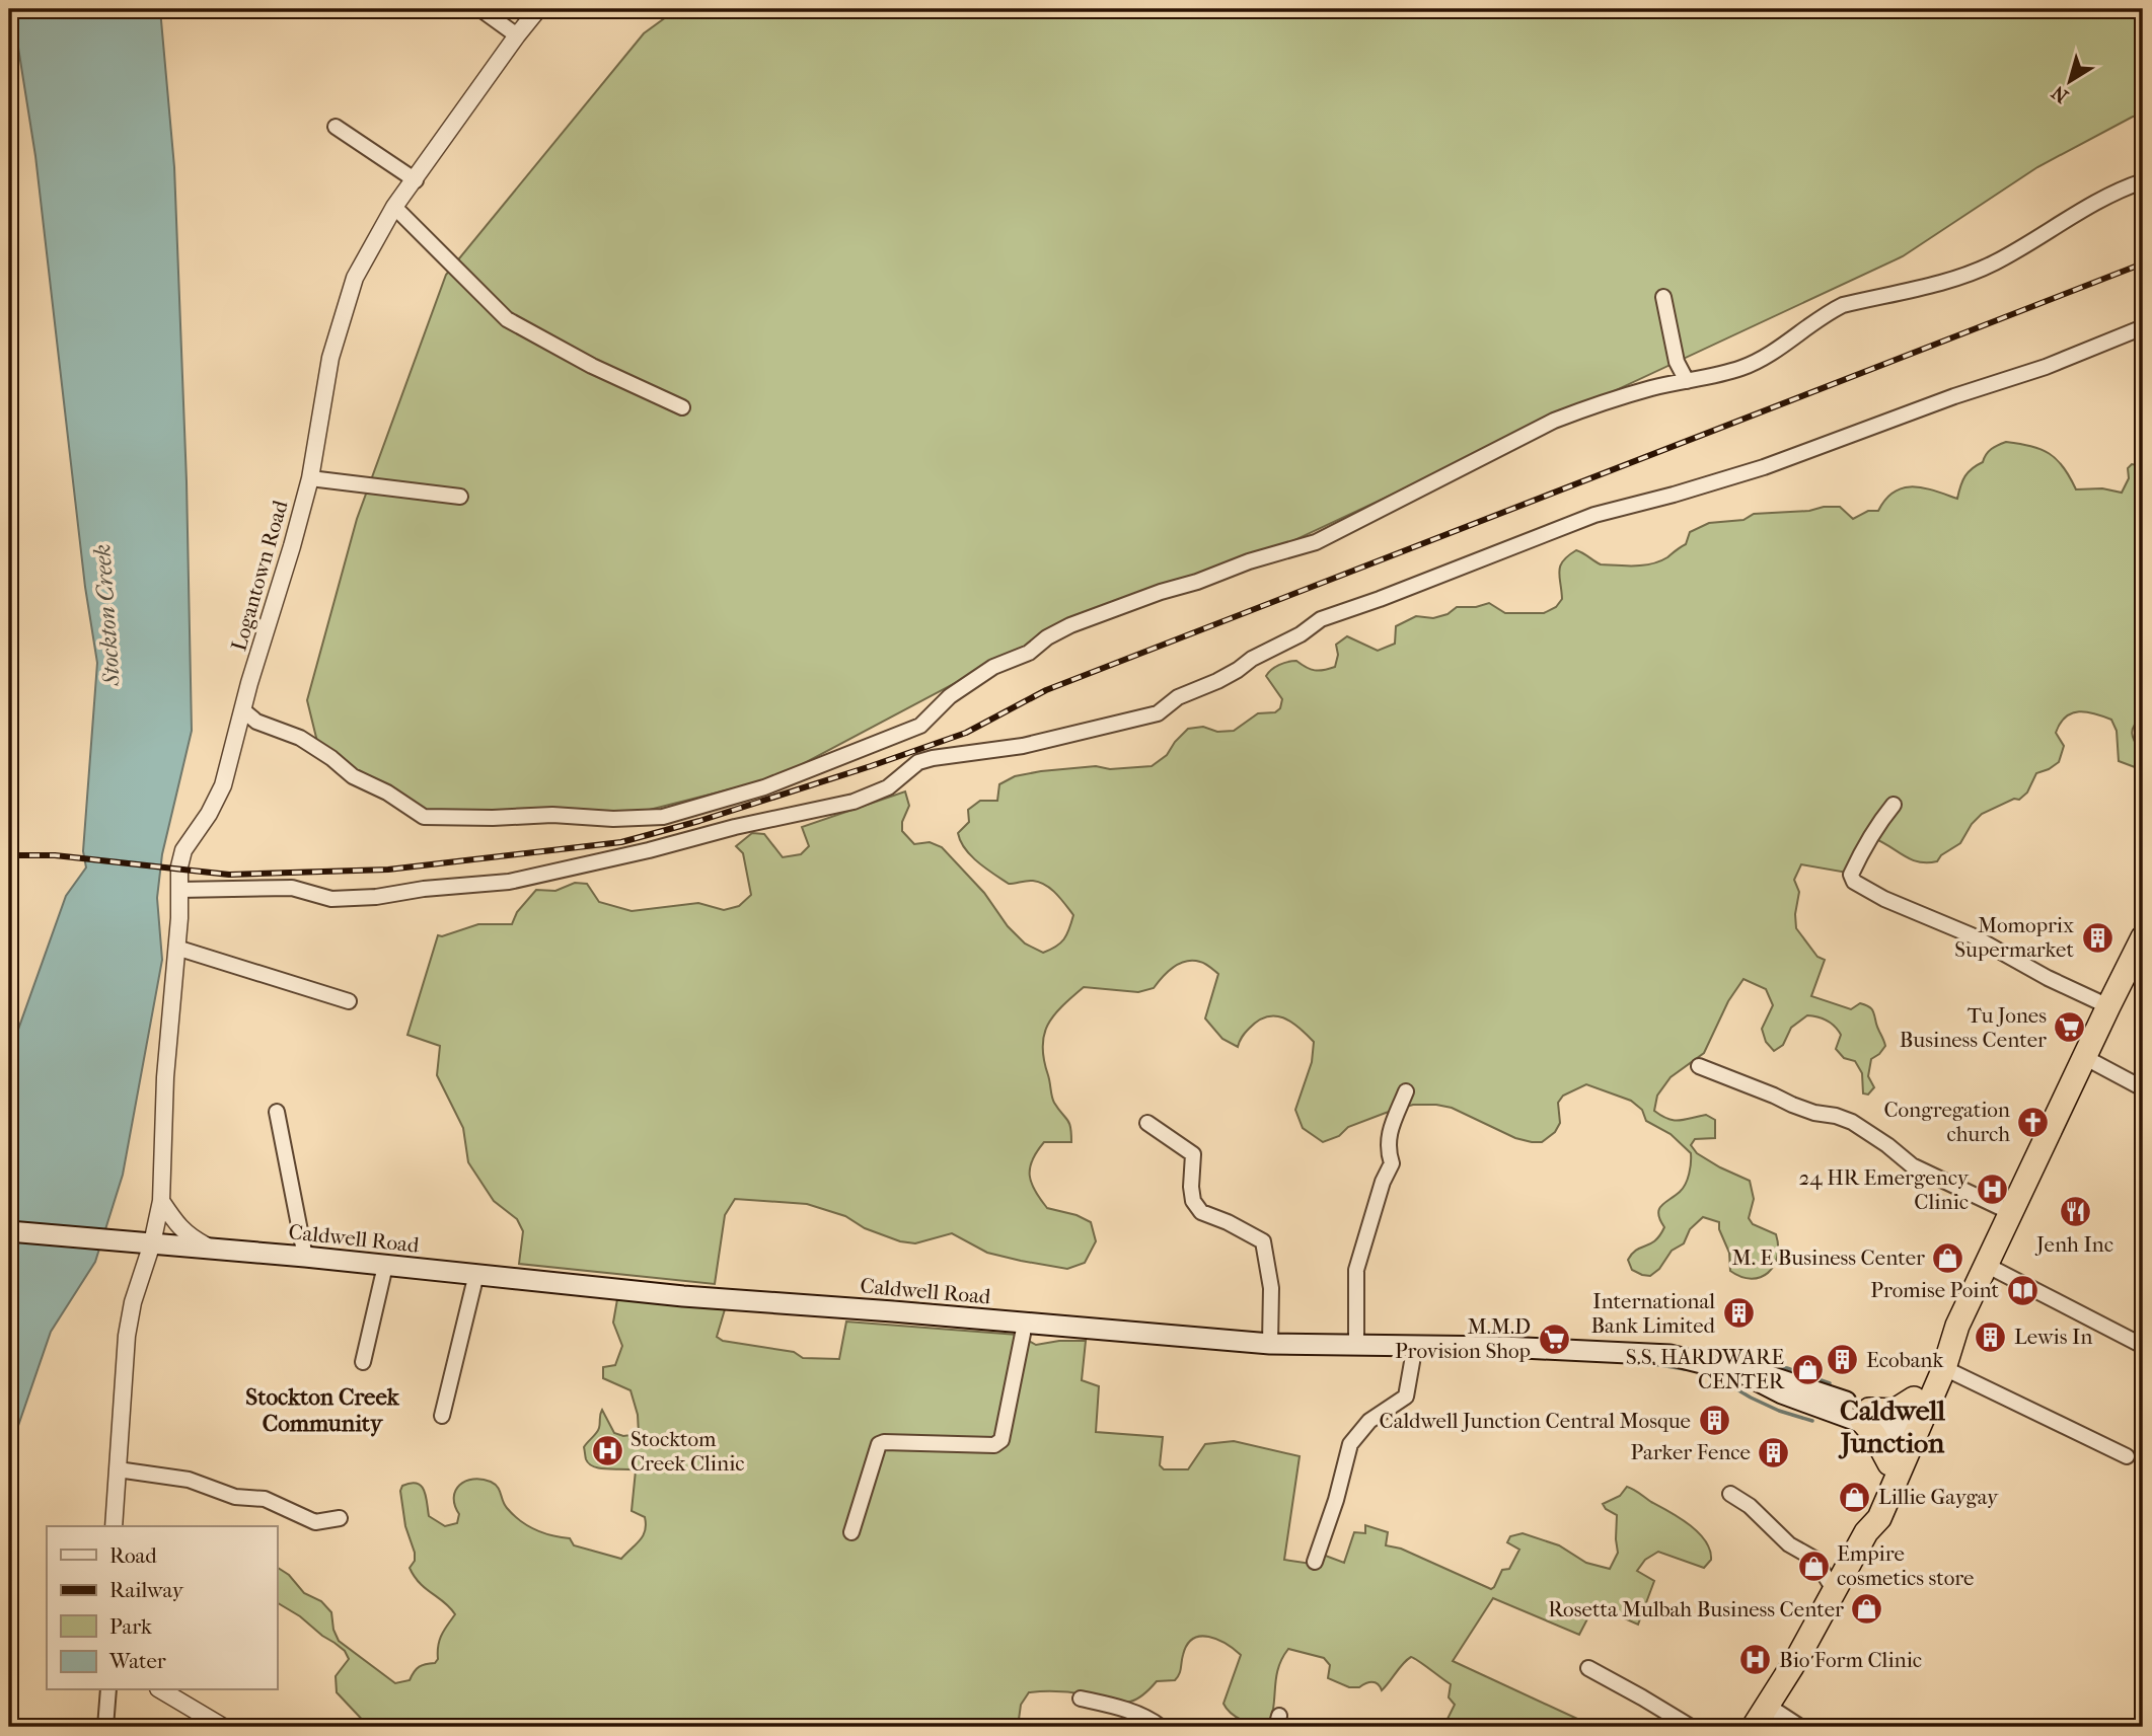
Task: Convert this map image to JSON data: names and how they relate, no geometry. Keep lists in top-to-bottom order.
{
  "streets": {
    "main road": ["Caldwell Road"],
    "street": ["Logantown Road"]
  },
  "crossings": [
    ["Logantown Road", "Caldwell Road"]
  ],
  "districts": ["Stockton Creek Community", "Caldwell Junction"],
  "water": ["Stockton Creek"],
  "places": {
    "building": [
      "Momoprix Supermarket",
      "International Bank Limited",
      "Lewis In",
      "Ecobank",
      "Caldwell Junction Central Mosque",
      "Parker Fence"
    ],
    "supermarket": ["Tu Jones Business Center", "M.M.D Provision Shop"],
    "church": ["Congregation church"],
    "hospital": ["24 HR Emergency Clinic", "Stocktom Creek Clinic", "Bio Form Clinic"],
    "restaurant": ["Jenh Inc"],
    "shop": [
      "M. E Business Center",
      "S.S. HARDWARE CENTER",
      "Lillie Gaygay",
      "Empire cosmetics store",
      "Rosetta Mulbah Business Center"
    ],
    "library": ["Promise Point"]
  },
  "legend": [
    "Road",
    "Railway",
    "Park",
    "Water"
  ],
  "north": "bottom left"
}
